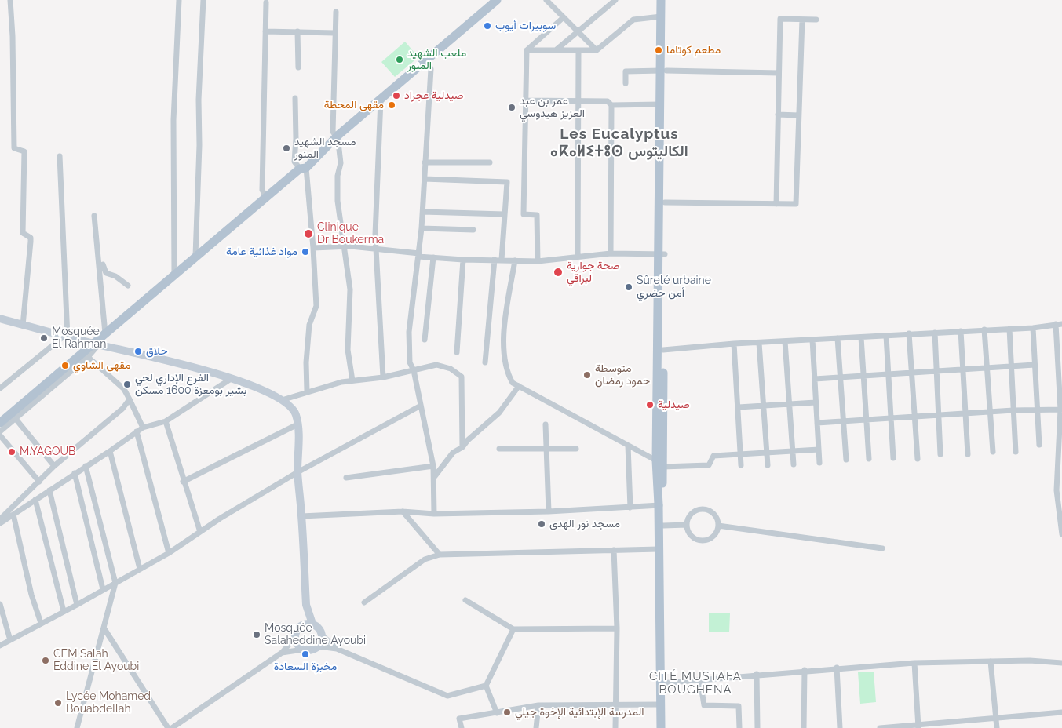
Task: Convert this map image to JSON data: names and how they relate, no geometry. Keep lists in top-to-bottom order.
{
  "districts": ["Les Eucalyptus ⴰⴽⴰⵍⵉⵜⵓⵙ الكاليتوس", "CITÉ MUSTAFA BOUGHENA"],
  "places": [
    "سوبيرات أيوب",
    "مطعم كوتاما",
    "ملعب الشهيد المنور",
    "صيدلية عجراد",
    "مقهى المحطة",
    "عمر بن عبد العزيز هيدوسي",
    "مسجد الشهيد المنور",
    "Clinique Dr Boukerma",
    "مواد غذائية عامة",
    "صحة جوارية لبراقي",
    "Sûreté urbaine أمن حضري",
    "Mosquée El Rahman",
    "حلاق",
    "مقهى الشاوي",
    "متوسطة حمود رمضان",
    "الفرع الإداري لحي بشير بومعزة 1600 مسكن",
    "صيدلية",
    "M.YAGOUB",
    "مسجد نور الهدى",
    "Mosquée Salaheddine Ayoubi",
    "مخبزة السعادة",
    "CEM Salah Eddine El Ayoubi",
    "Lycée Mohamed Bouabdellah",
    "المدرسة الإبتدائية الإخوة جيلي"
  ]
}
